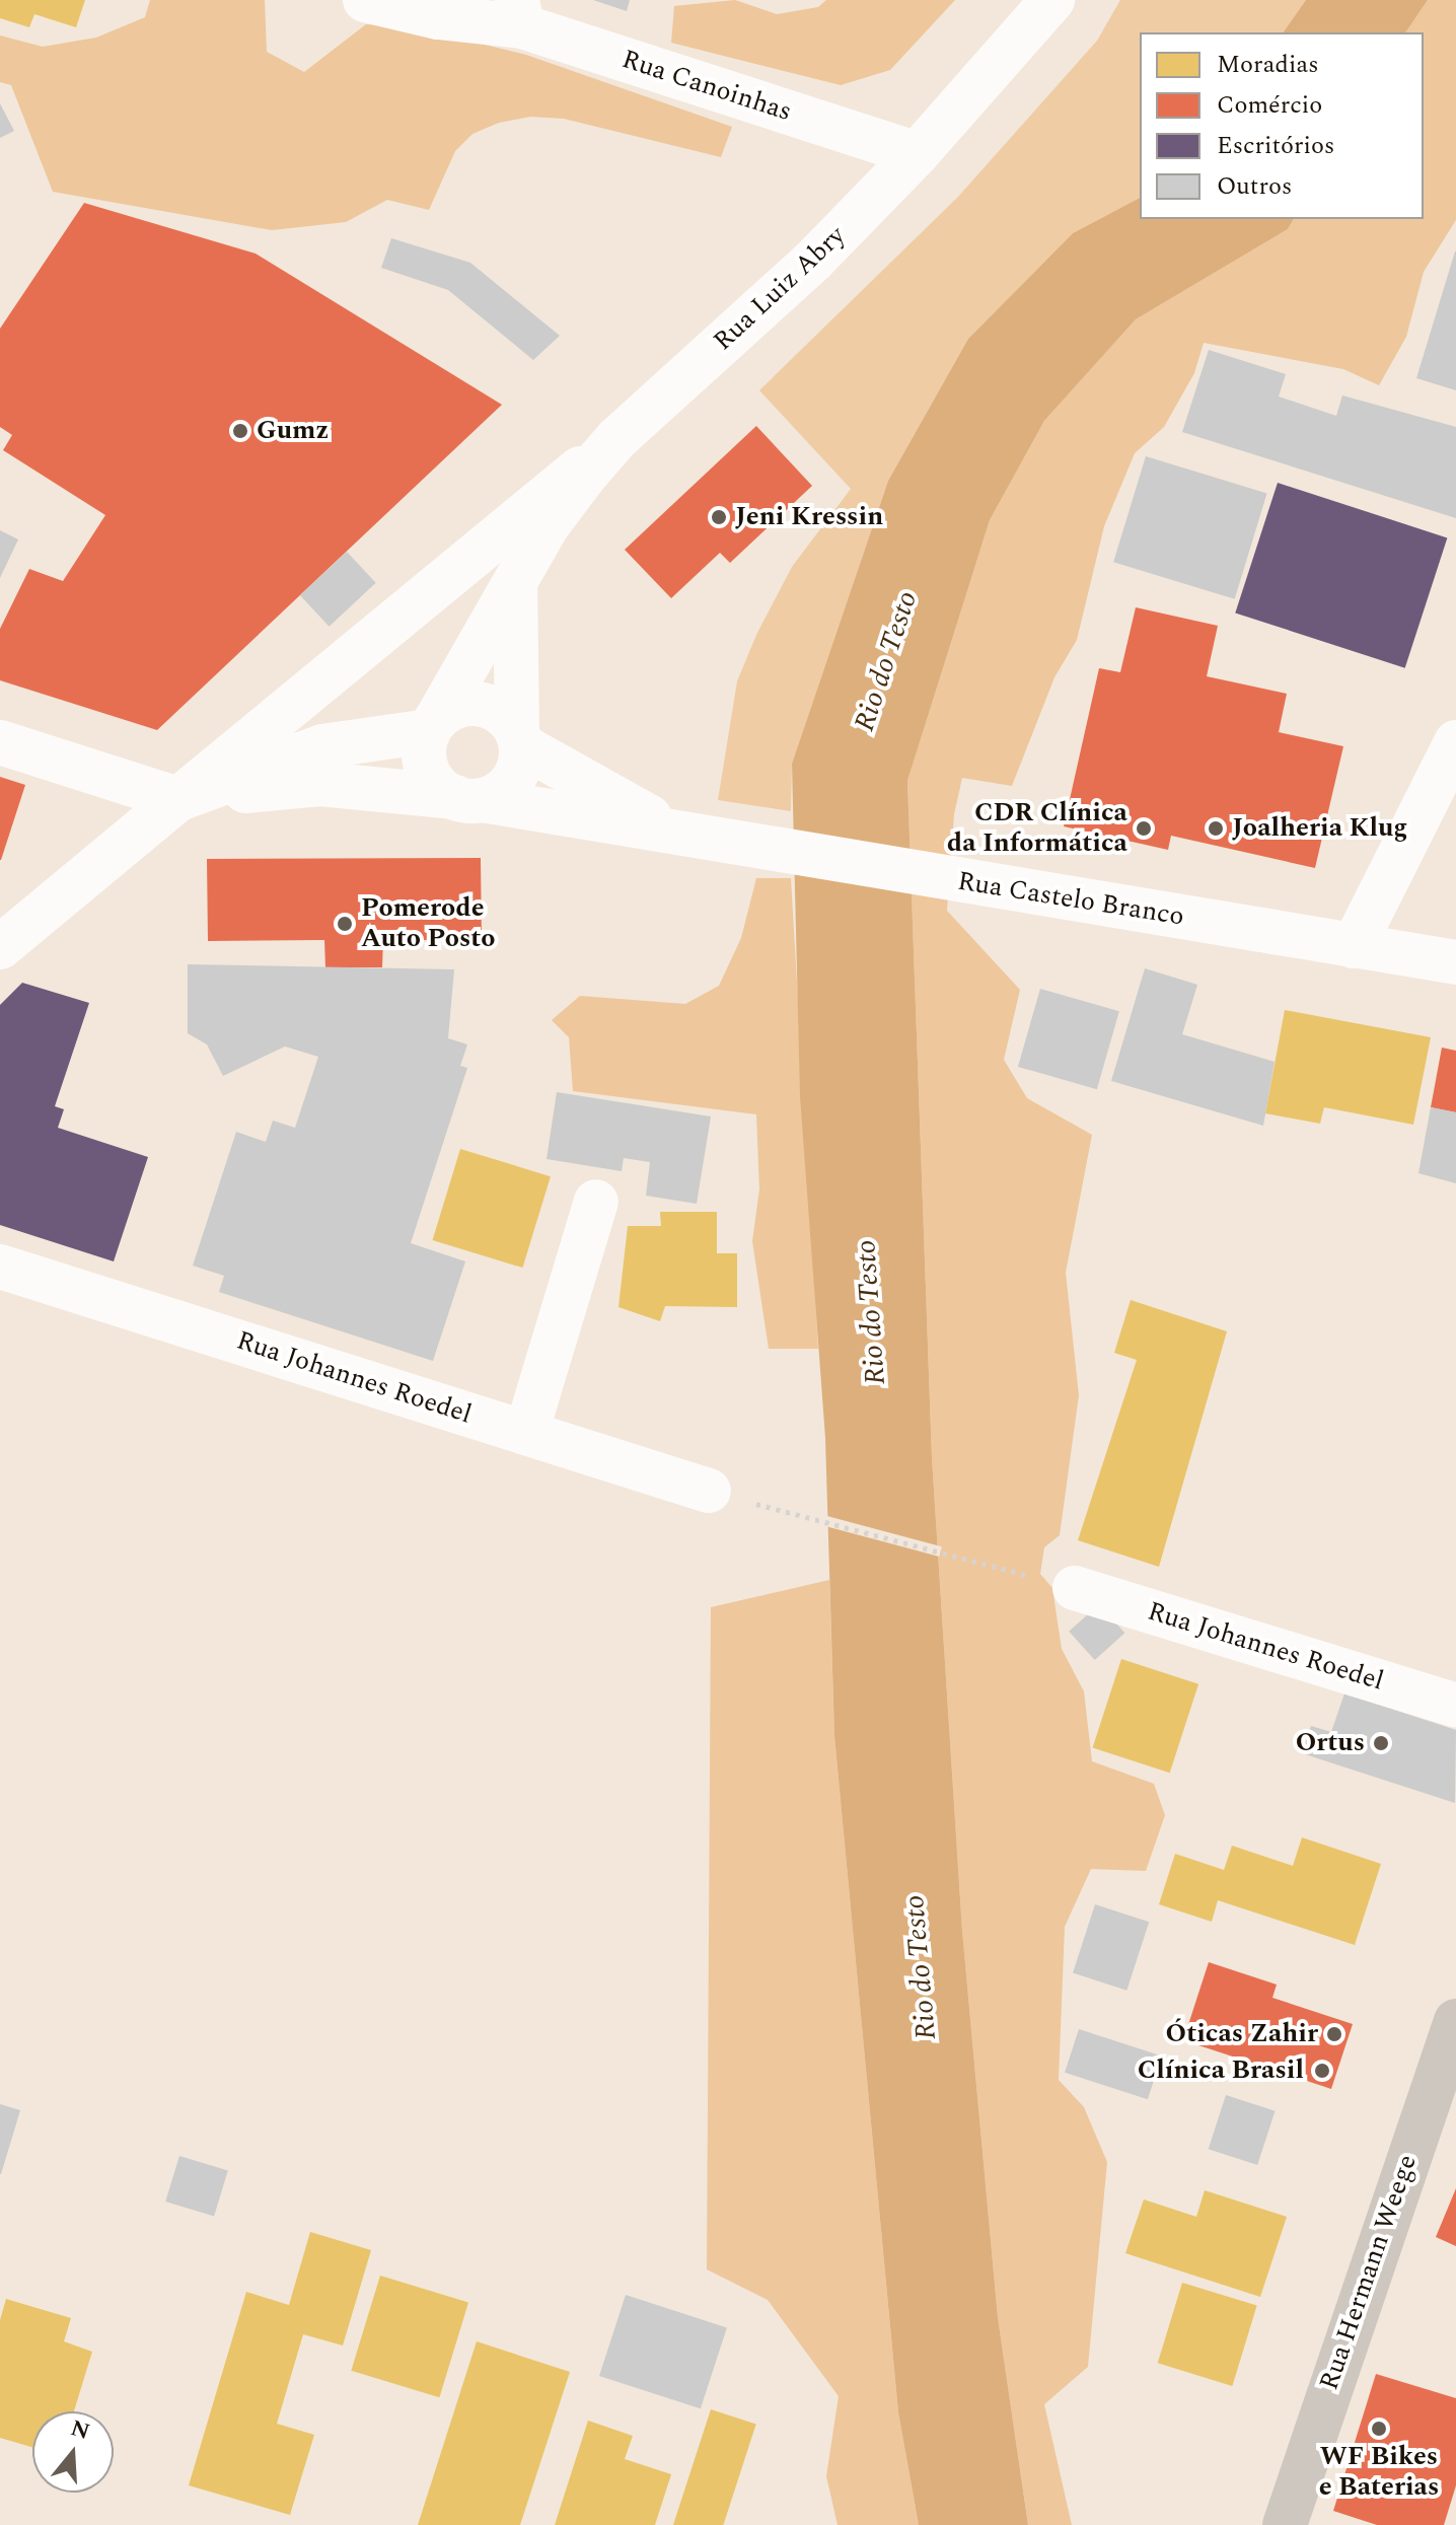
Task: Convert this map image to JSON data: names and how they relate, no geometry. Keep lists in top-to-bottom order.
{
  "streets": {
    "main road": ["Rua Hermann Weege"],
    "street": [
      "Rua Canoinhas",
      "Rua Luiz Abry",
      "Rua Castelo Branco",
      "Rua Johannes Roedel"
    ]
  },
  "crossings": [
    ["Rua Canoinhas", "Rua Luiz Abry"],
    ["Rua Luiz Abry", "Rua Castelo Branco"]
  ],
  "water": ["Rio do Testo"],
  "places": [
    "Gumz",
    "Jeni Kressin",
    "CDR Clínica da Informática",
    "Joalheria Klug",
    "Pomerode Auto Posto",
    "Ortus",
    "Óticas Zahir",
    "Clínica Brasil",
    "WF Bikes e Baterias"
  ],
  "legend": [
    "Moradias",
    "Comércio",
    "Escritórios",
    "Outros"
  ],
  "north": "top"
}
